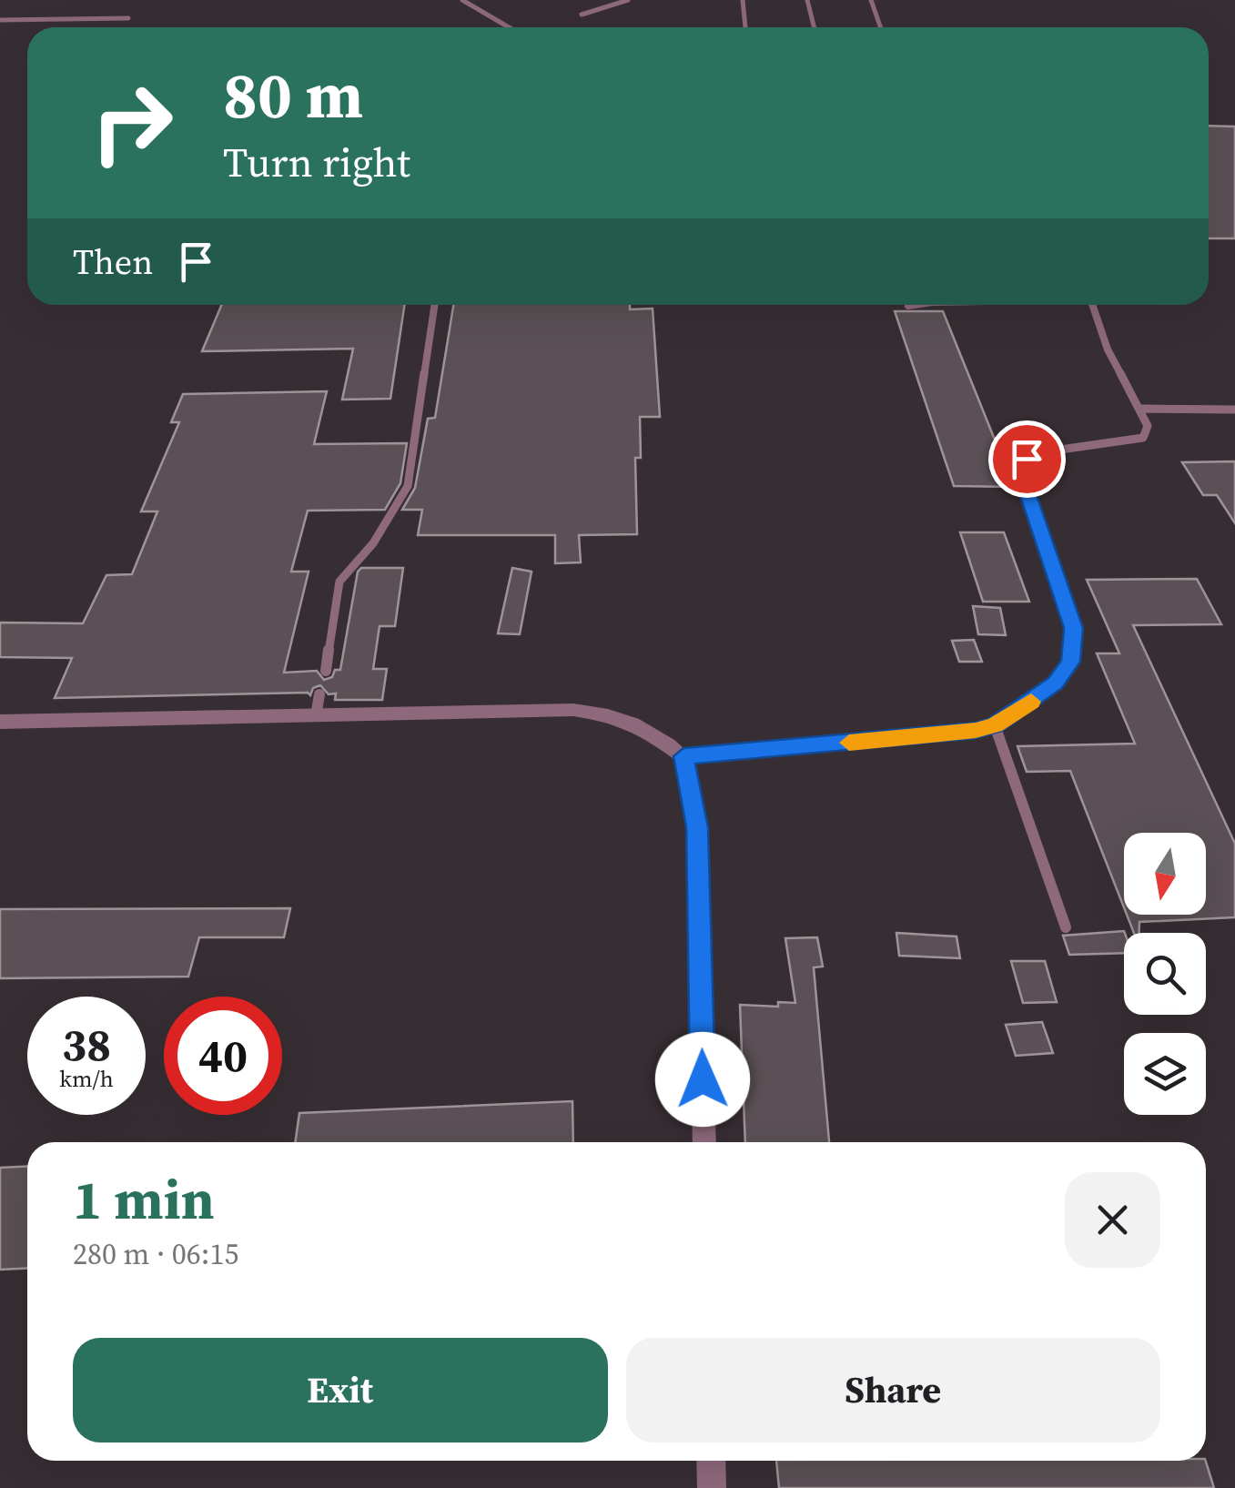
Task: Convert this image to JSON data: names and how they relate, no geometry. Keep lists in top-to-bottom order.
{
  "north": "bottom",
  "page": {
    "turn": ["80 m", "Turn right"],
    "then": "Then",
    "speed": "38 km/h",
    "limit": "40",
    "heading": ["1 min", "280 m · 06:15"],
    "buttons": ["Exit", "Share"]
  }
}
